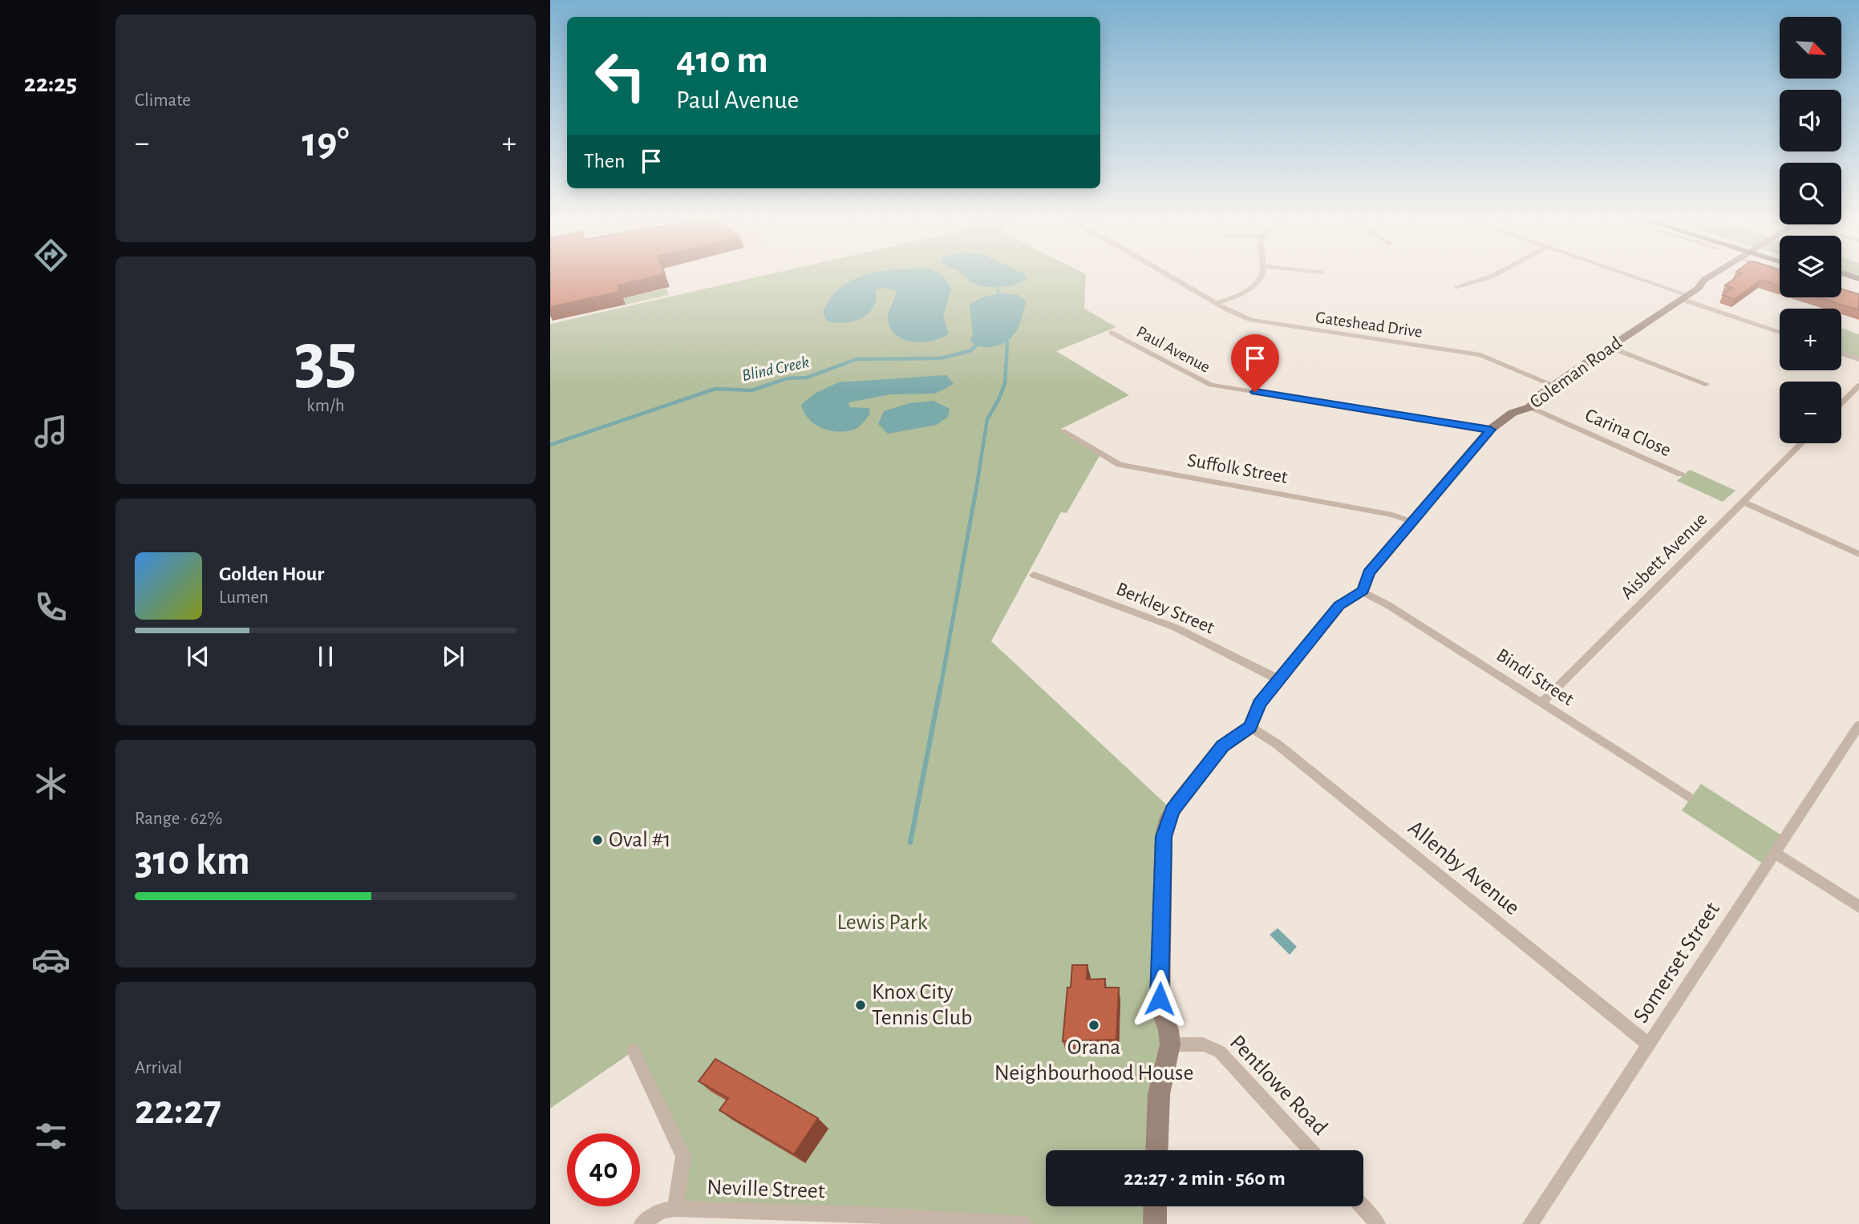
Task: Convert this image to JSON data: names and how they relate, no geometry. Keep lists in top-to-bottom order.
{
  "streets": {
    "street": [
      "Gateshead Drive",
      "Paul Avenue",
      "Coleman Road",
      "Carina Close",
      "Suffolk Street",
      "Aisbett Avenue",
      "Berkley Street",
      "Bindi Street",
      "Allenby Avenue",
      "Somerset Street",
      "Pentlowe Road",
      "Neville Street"
    ]
  },
  "crossings": [
    ["Gateshead Drive", "Coleman Road"],
    ["Paul Avenue", "Coleman Road"],
    ["Coleman Road", "Carina Close"],
    ["Coleman Road", "Suffolk Street"],
    ["Coleman Road", "Bindi Street"],
    ["Aisbett Avenue", "Bindi Street"],
    ["Allenby Avenue", "Somerset Street"]
  ],
  "water": ["Blind Creek"],
  "parks": ["Lewis Park"],
  "places": ["Oval #1", "Knox City Tennis Club", "Orana Neighbourhood House"],
  "north": "bottom right",
  "page": {
    "tabs": "22:25",
    "tile": [
      "Climate",
      ["35", "km/h"],
      ["Range · 62%", "310 km"],
      ["Arrival", "22:27"]
    ],
    "map_buttons": ["+", "−"],
    "turn": ["410 m", "Paul Avenue"],
    "heat": ["−", "19°", "+"],
    "then": "Then",
    "song": ["Golden Hour", "Lumen"],
    "limit": "40",
    "trip": "22:27 · 2 min · 560 m"
  }
}
